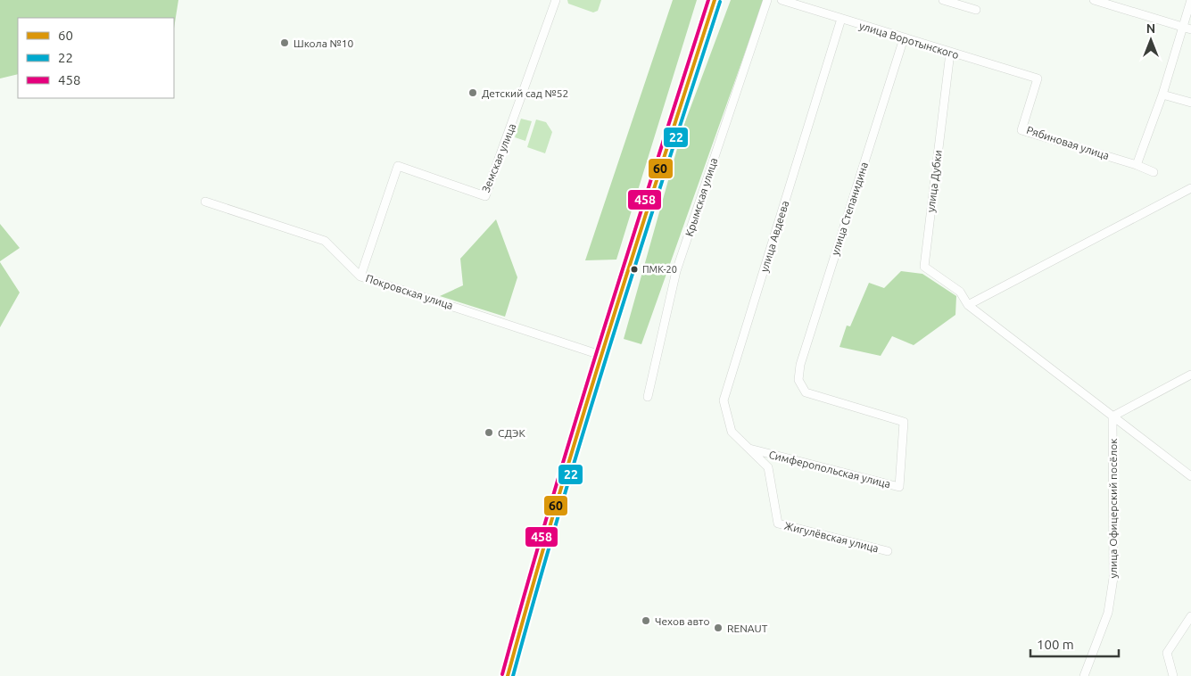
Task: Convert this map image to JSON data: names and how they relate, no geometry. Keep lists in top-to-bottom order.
{
  "streets": {
    "street": [
      "улица Воротынского",
      "Рябиновая улица",
      "Земская улица",
      "улица Дубки",
      "Крымская улица",
      "улица Степанидина",
      "улица Авдеева",
      "Покровская улица",
      "Симферопольская улица",
      "улица Офицерский посёлок",
      "Жигулёвская улица"
    ]
  },
  "crossings": [
    ["улица Воротынского", "Рябиновая улица"],
    ["улица Воротынского", "улица Дубки"],
    ["улица Воротынского", "улица Степанидина"],
    ["улица Воротынского", "улица Авдеева"],
    ["Земская улица", "Покровская улица"],
    ["улица Дубки", "улица Офицерский посёлок"],
    ["улица Степанидина", "Симферопольская улица"],
    ["улица Авдеева", "Симферопольская улица"],
    ["улица Авдеева", "Жигулёвская улица"],
    ["Симферопольская улица", "Жигулёвская улица"]
  ],
  "places": [
    "Школа №10",
    "Детский сад №52",
    "ПМК-20",
    "СДЭК",
    "Чехов авто",
    "RENAUT"
  ],
  "lines": ["transit line 60", "transit line 458", "transit line 22"],
  "legend": ["60", "22", "458"],
  "scale_bar": "100 m",
  "north": "top"
}
